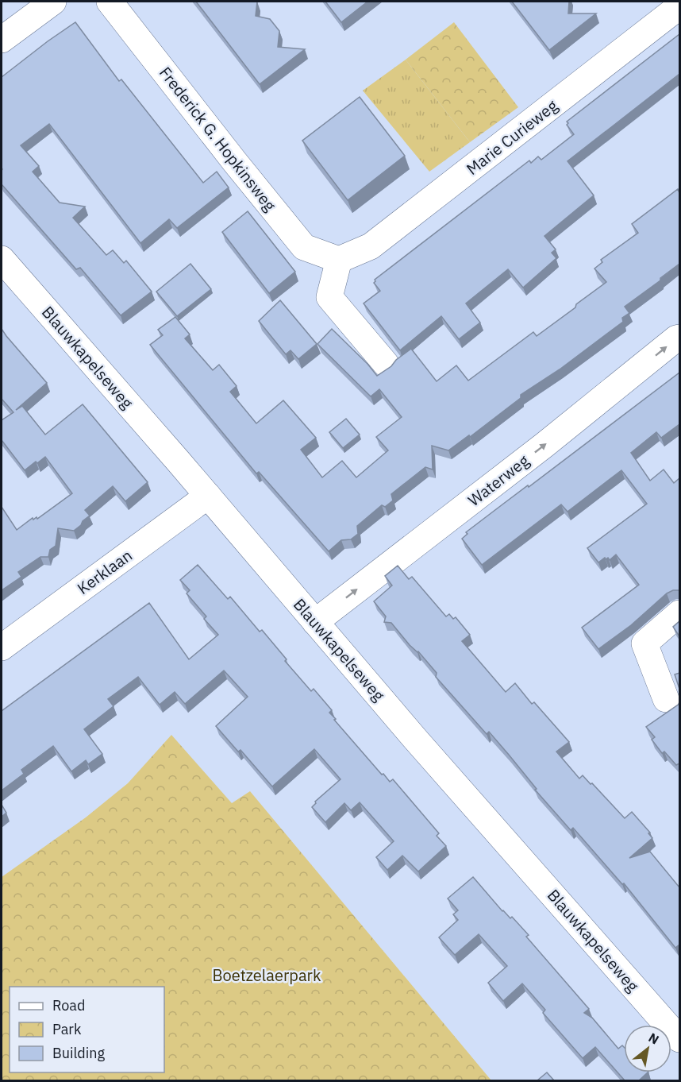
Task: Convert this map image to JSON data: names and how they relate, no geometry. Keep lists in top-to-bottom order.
{
  "streets": {
    "street": [
      "Marie Curieweg",
      "Frederick G. Hopkinsweg",
      "Blauwkapelseweg",
      "Waterweg",
      "Kerklaan"
    ]
  },
  "crossings": [
    ["Marie Curieweg", "Frederick G. Hopkinsweg"],
    ["Blauwkapelseweg", "Waterweg"],
    ["Blauwkapelseweg", "Kerklaan"]
  ],
  "one_way": ["Waterweg"],
  "parks": ["Boetzelaerpark"],
  "legend": ["Road", "Park", "Building"],
  "north": "top right"
}
